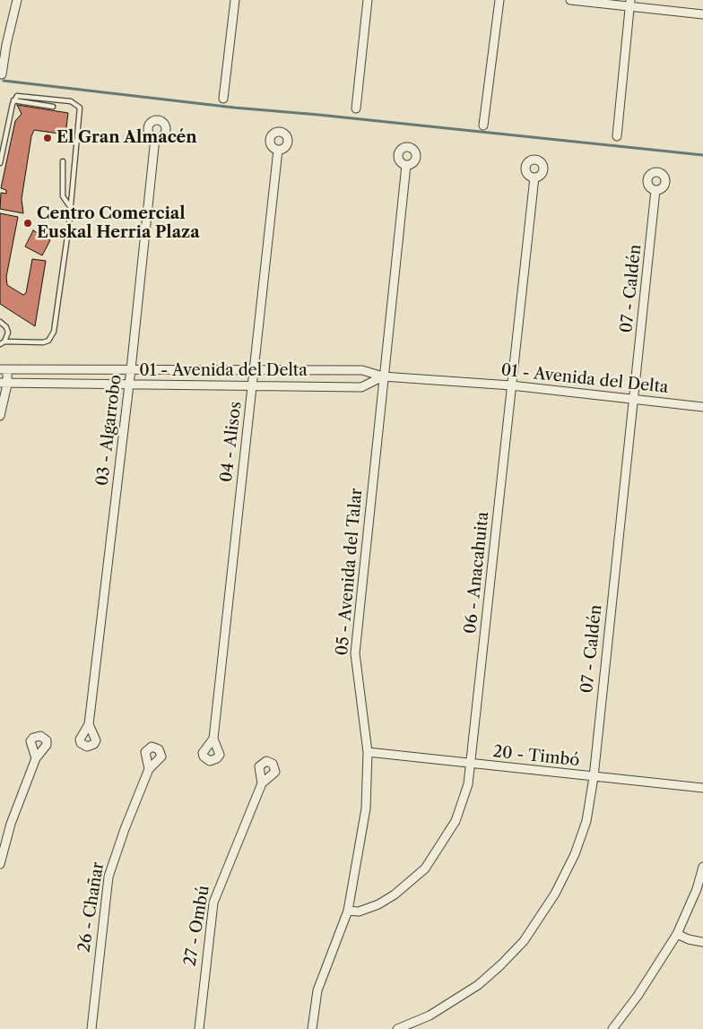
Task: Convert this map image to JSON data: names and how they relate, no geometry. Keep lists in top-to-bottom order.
{
  "streets": {
    "street": [
      "07 - Caldén",
      "01 - Avenida del Delta",
      "03 - Algarrobo",
      "04 - Alisos",
      "05 - Avenida del Talar",
      "06 - Anacahuita",
      "20 - Timbó",
      "26 - Chañar",
      "27 - Ombú"
    ]
  },
  "crossings": [
    ["07 - Caldén", "01 - Avenida del Delta"],
    ["07 - Caldén", "20 - Timbó"],
    ["01 - Avenida del Delta", "03 - Algarrobo"],
    ["01 - Avenida del Delta", "04 - Alisos"],
    ["01 - Avenida del Delta", "05 - Avenida del Talar"],
    ["01 - Avenida del Delta", "06 - Anacahuita"],
    ["05 - Avenida del Talar", "06 - Anacahuita"],
    ["05 - Avenida del Talar", "20 - Timbó"],
    ["06 - Anacahuita", "20 - Timbó"]
  ],
  "places": ["El Gran Almacén", "Centro Comercial Euskal Herria Plaza"]
}
